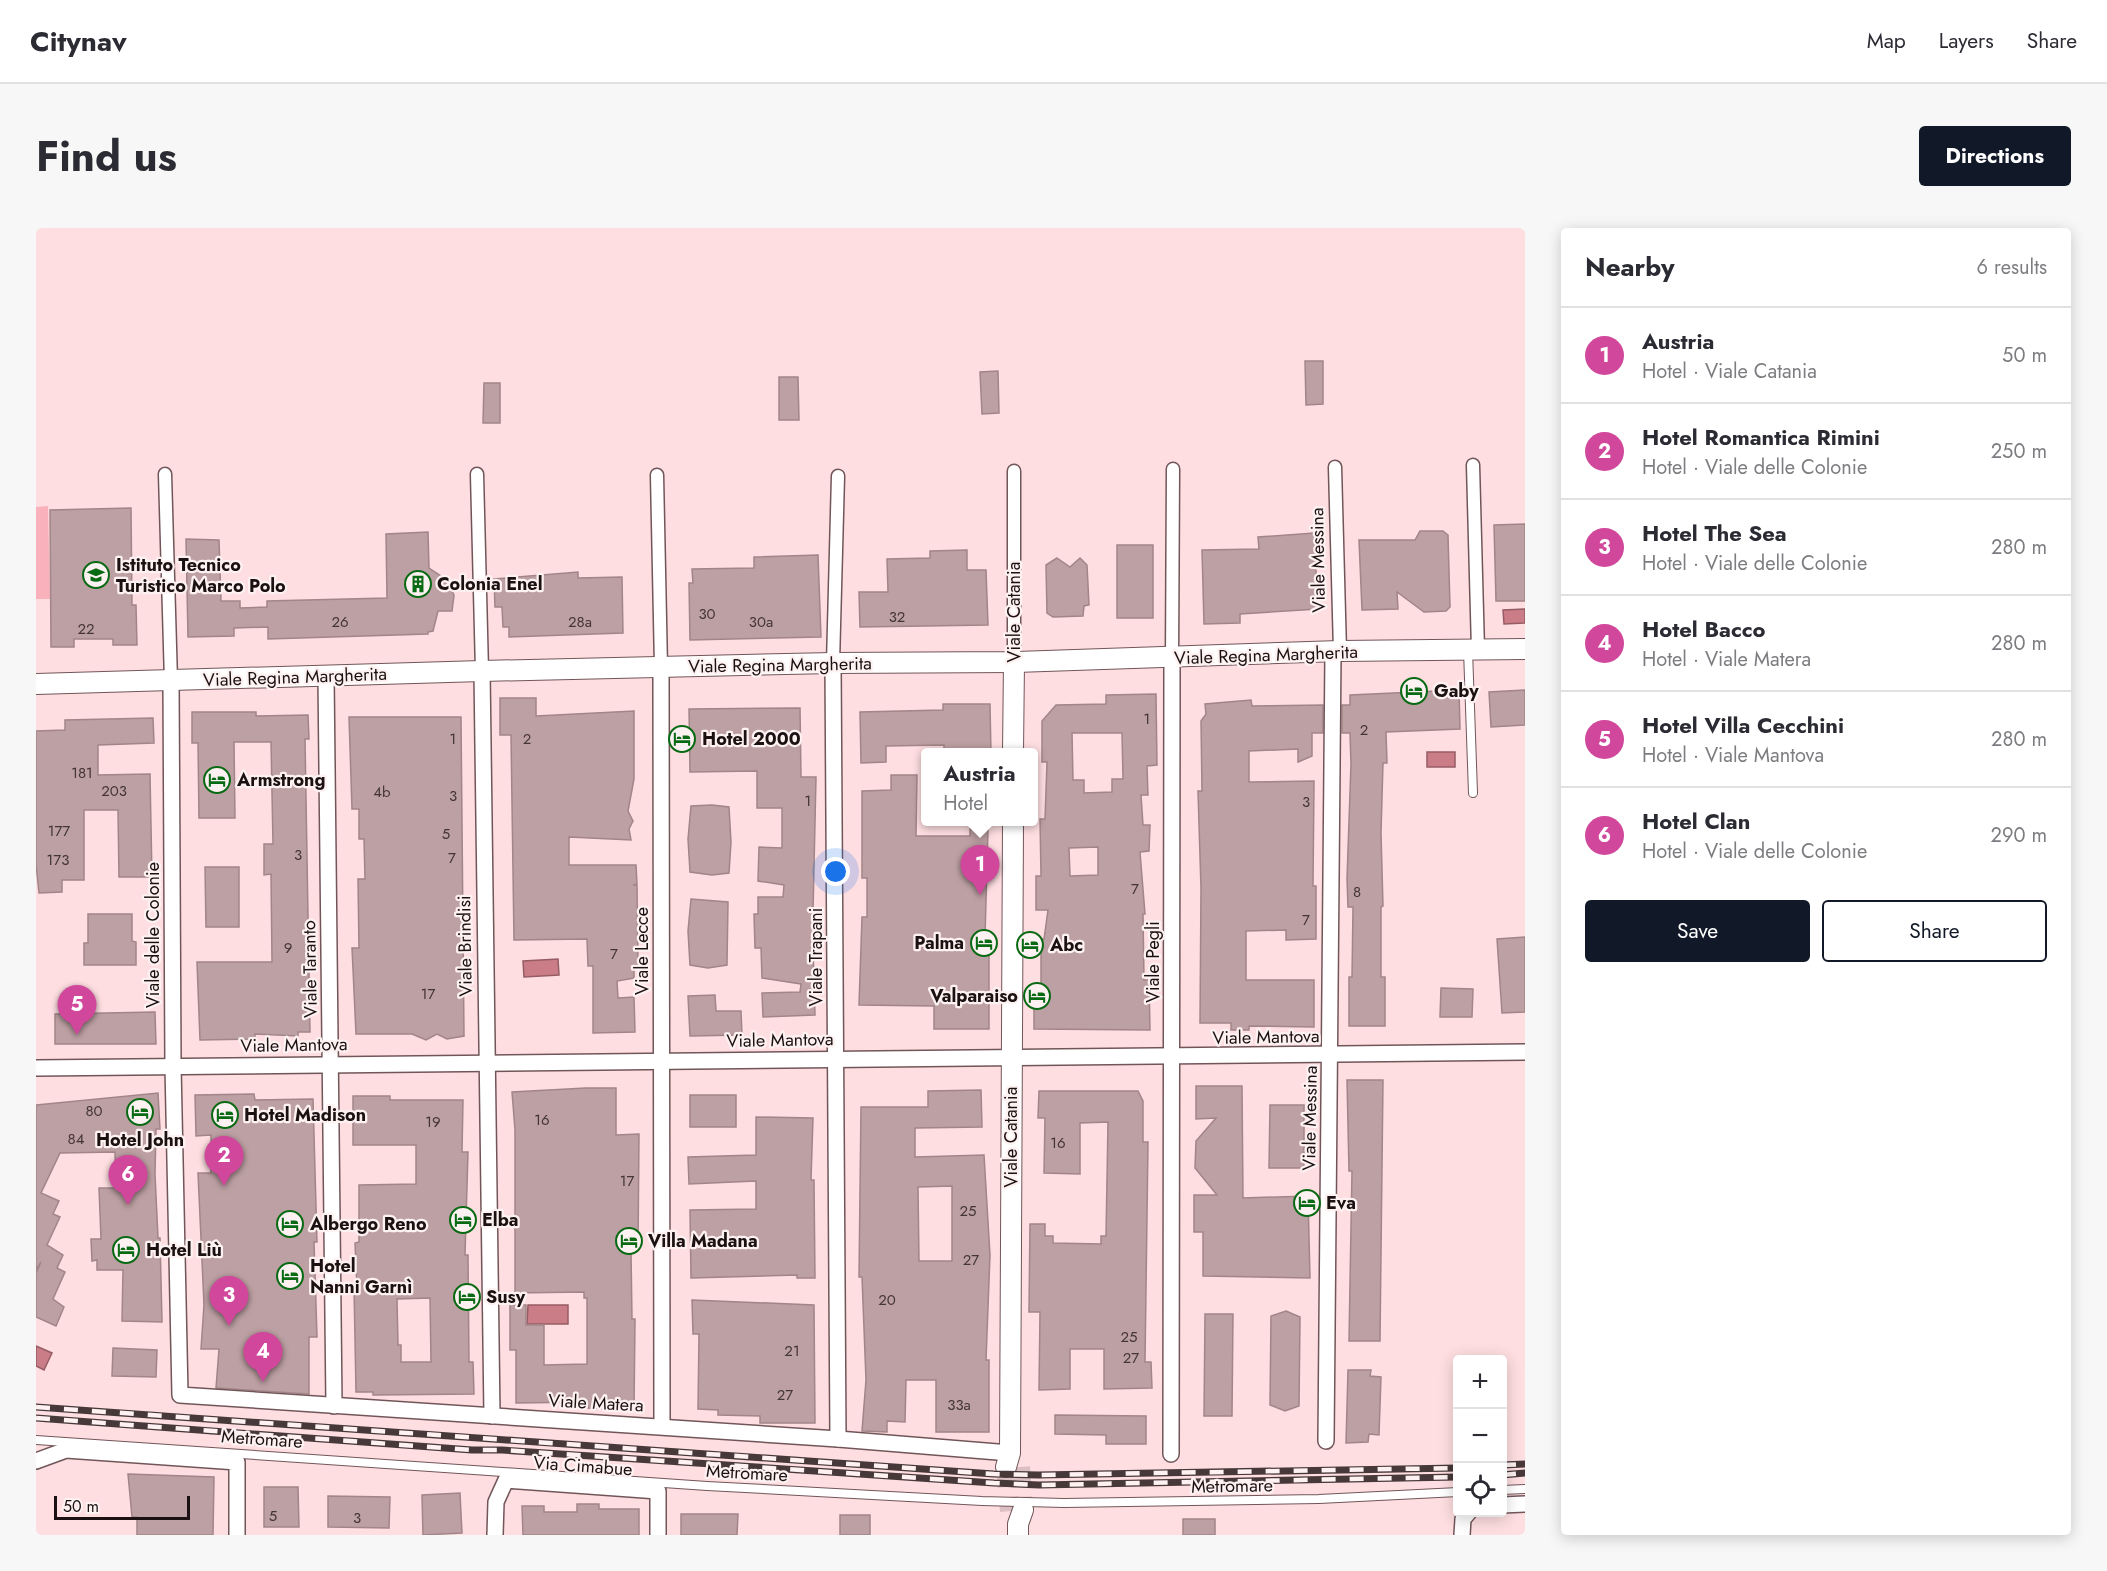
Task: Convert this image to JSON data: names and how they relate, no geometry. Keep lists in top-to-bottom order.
{
  "streets": {
    "street": [
      "Viale Messina",
      "Viale Catania",
      "Viale Regina Margherita",
      "Viale delle Colonie",
      "Viale Brindisi",
      "Viale Lecce",
      "Viale Trapani",
      "Viale Pegli",
      "Viale Taranto",
      "Viale Mantova",
      "Viale Matera",
      "Via Cimabue"
    ],
    "lane": ["Metromare"]
  },
  "crossings": [
    ["Viale Messina", "Viale Regina Margherita"],
    ["Viale Messina", "Viale Mantova"],
    ["Viale Catania", "Viale Regina Margherita"],
    ["Viale Catania", "Viale Mantova"],
    ["Viale Catania", "Viale Matera"],
    ["Viale Regina Margherita", "Viale delle Colonie"],
    ["Viale Regina Margherita", "Viale Brindisi"],
    ["Viale Regina Margherita", "Viale Lecce"],
    ["Viale Regina Margherita", "Viale Trapani"],
    ["Viale Regina Margherita", "Viale Pegli"],
    ["Viale Regina Margherita", "Viale Taranto"],
    ["Viale delle Colonie", "Viale Mantova"],
    ["Viale delle Colonie", "Viale Matera"],
    ["Viale Brindisi", "Viale Mantova"],
    ["Viale Brindisi", "Viale Matera"],
    ["Viale Lecce", "Viale Mantova"],
    ["Viale Lecce", "Viale Matera"],
    ["Viale Trapani", "Viale Mantova"],
    ["Viale Trapani", "Viale Matera"],
    ["Viale Pegli", "Viale Mantova"],
    ["Viale Taranto", "Viale Mantova"],
    ["Viale Taranto", "Viale Matera"]
  ],
  "places": {
    "school or university": ["Istituto Tecnico Turistico Marco Polo"],
    "building": ["Colonia Enel"],
    "hotel": [
      "Gaby",
      "Hotel 2000",
      "Armstrong",
      "Palma",
      "Abc",
      "Valparaiso",
      "Hotel John",
      "Hotel Madison",
      "Eva",
      "Elba",
      "Albergo Reno",
      "Villa Madana",
      "Hotel Liù",
      "Hotel Nanni Garnì",
      "Susy"
    ]
  },
  "house_numbers": [
    "30",
    "32",
    "26",
    "28a",
    "30a",
    "22",
    "1",
    "2",
    "1",
    "2",
    "181",
    "203",
    "4b",
    "3",
    "1",
    "3",
    "177",
    "5",
    "3",
    "7",
    "173",
    "7",
    "8",
    "7",
    "9",
    "7",
    "17",
    "80",
    "16",
    "19",
    "84",
    "16",
    "17",
    "25",
    "27",
    "20",
    "25",
    "21",
    "27",
    "27",
    "33a",
    "5",
    "3"
  ],
  "scale_bar": "50 m",
  "page": {
    "header": "Citynav",
    "nav": ["Map", "Layers", "Share"],
    "title": "Find us",
    "buttons": [
      "Directions",
      ["Save", "Share"]
    ],
    "heading": ["Nearby", "6 results"],
    "list": [
      {
        "mark": "1",
        "name": "Austria",
        "note": "Hotel · Viale Catania",
        "value": "50 m"
      },
      {
        "mark": "2",
        "name": "Hotel Romantica Rimini",
        "note": "Hotel · Viale delle Colonie",
        "value": "250 m"
      },
      {
        "mark": "3",
        "name": "Hotel The Sea",
        "note": "Hotel · Viale delle Colonie",
        "value": "280 m"
      },
      {
        "mark": "4",
        "name": "Hotel Bacco",
        "note": "Hotel · Viale Matera",
        "value": "280 m"
      },
      {
        "mark": "5",
        "name": "Hotel Villa Cecchini",
        "note": "Hotel · Viale Mantova",
        "value": "280 m"
      },
      {
        "mark": "6",
        "name": "Hotel Clan",
        "note": "Hotel · Viale delle Colonie",
        "value": "290 m"
      }
    ],
    "popup": ["Austria", "Hotel"],
    "pins": [
      "1",
      "5",
      "2",
      "6",
      "3",
      "4"
    ],
    "map_buttons": ["+", "−"],
    "scale": "50 m"
  }
}
